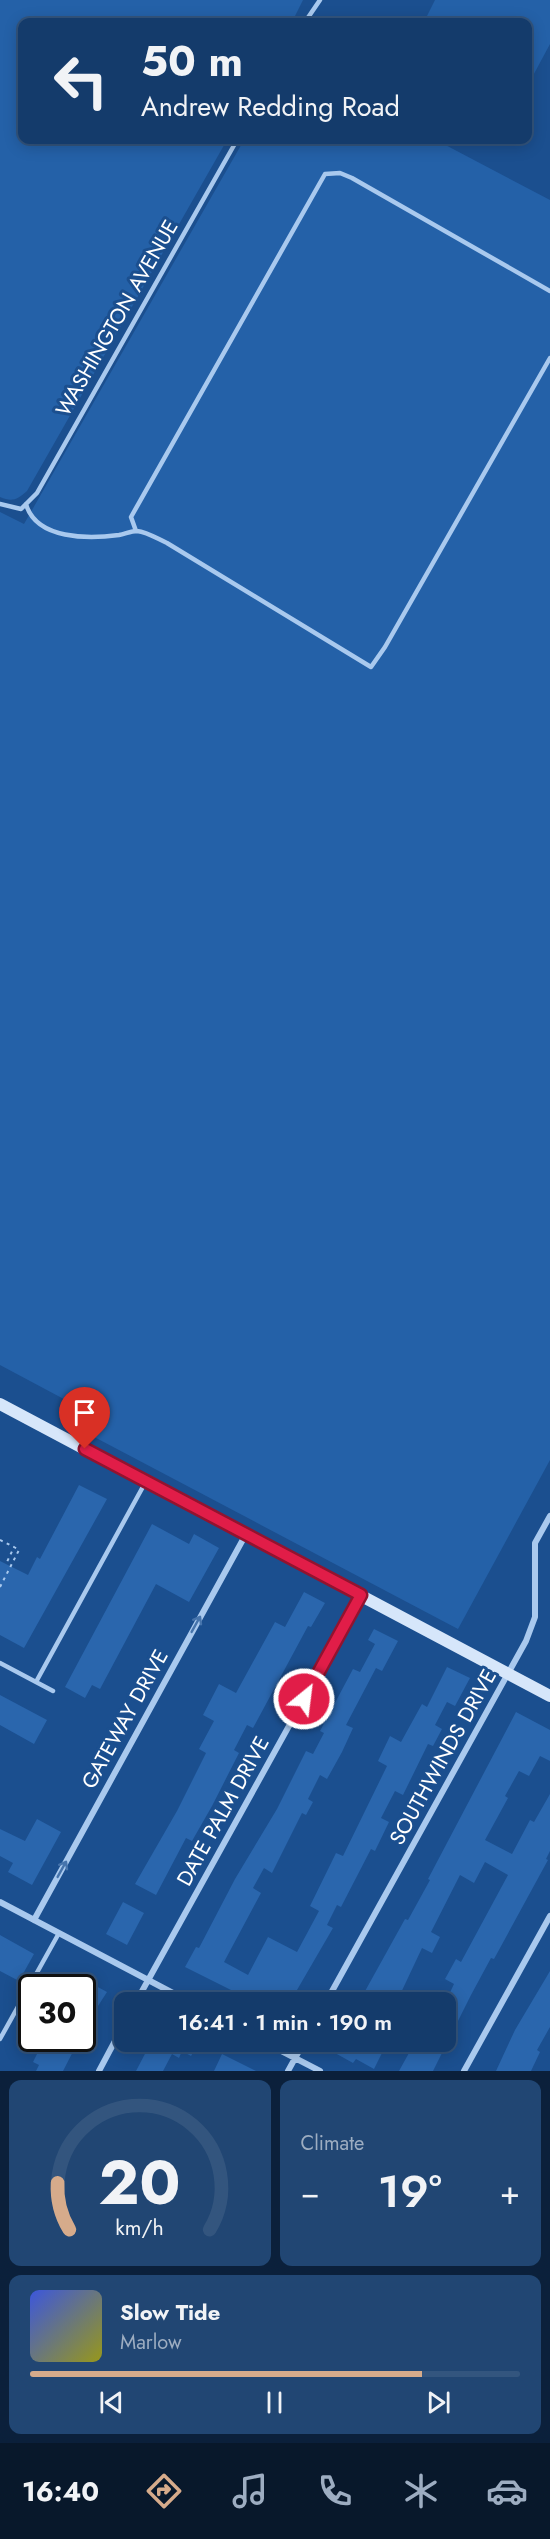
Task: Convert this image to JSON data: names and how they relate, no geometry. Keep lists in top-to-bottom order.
{
  "streets": {
    "street": ["GATEWAY DRIVE", "SOUTHWINDS DRIVE", "DATE PALM DRIVE"],
    "lane": ["WASHINGTON AVENUE"]
  },
  "one_way": ["GATEWAY DRIVE"],
  "page": {
    "turn": ["50 m", "Andrew Redding Road"],
    "limit": "30",
    "trip": "16:41 · 1 min · 190 m",
    "tile": "Climate",
    "heat": ["−", "19°", "+"],
    "song": ["Slow Tide", "Marlow"],
    "tabs": "16:40",
    "gauge": ["20", "km/h"]
  }
}
